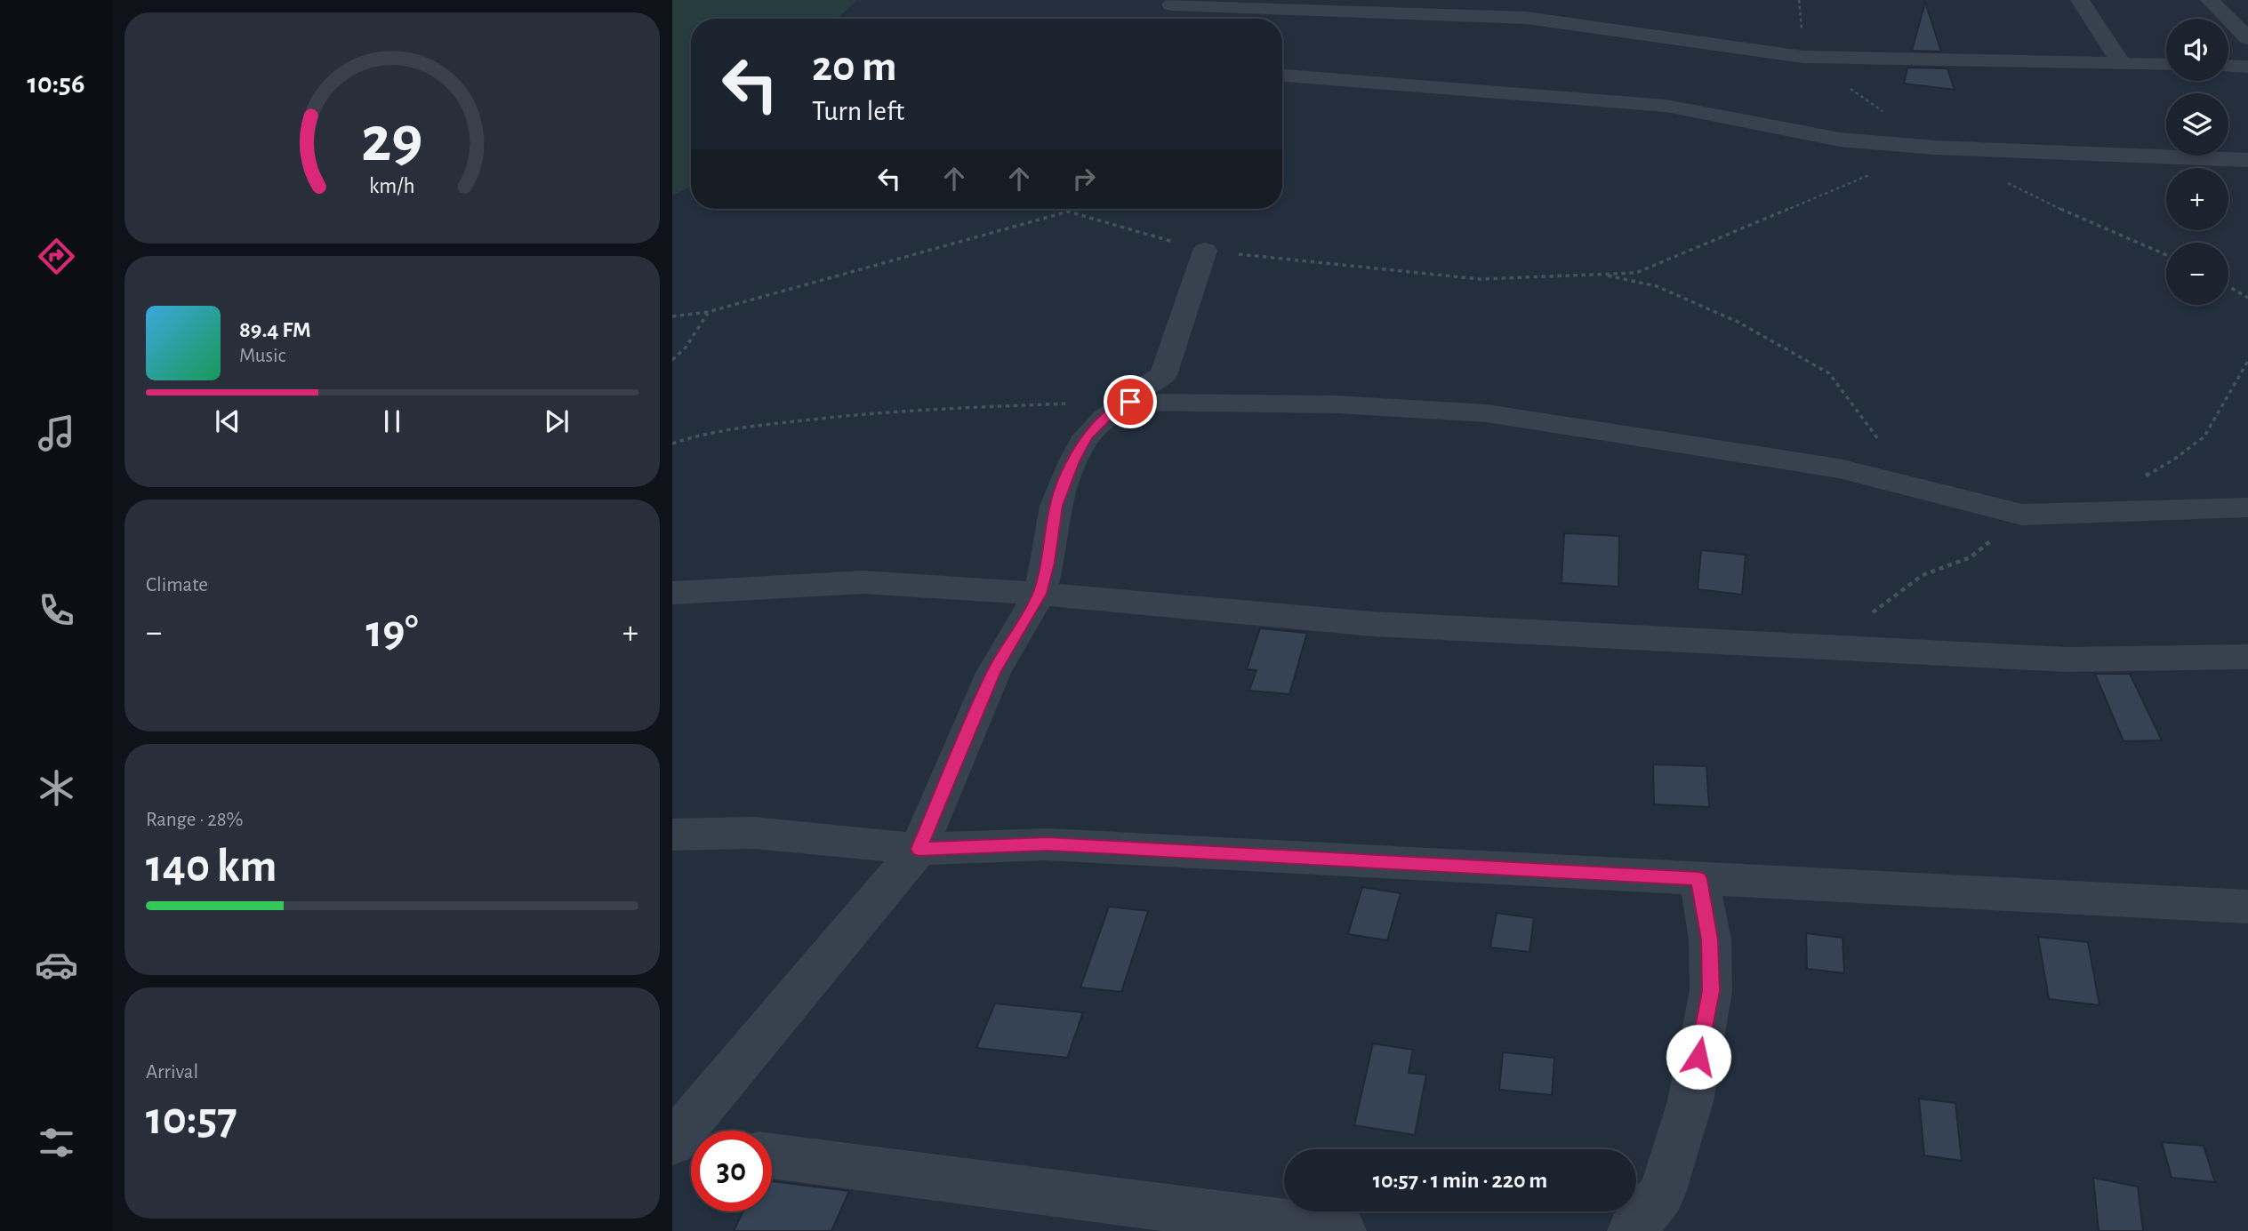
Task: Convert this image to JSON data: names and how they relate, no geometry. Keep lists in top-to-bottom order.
{
  "page": {
    "tabs": "10:56",
    "map_buttons": ["+", "−"],
    "turn": ["20 m", "Turn left"],
    "song": ["89.4 FM", "Music"],
    "tile": [
      "Climate",
      ["Range · 28%", "140 km"],
      ["Arrival", "10:57"]
    ],
    "heat": ["−", "19°", "+"],
    "limit": "30",
    "trip": "10:57 · 1 min · 220 m",
    "gauge": ["29", "km/h"]
  }
}
